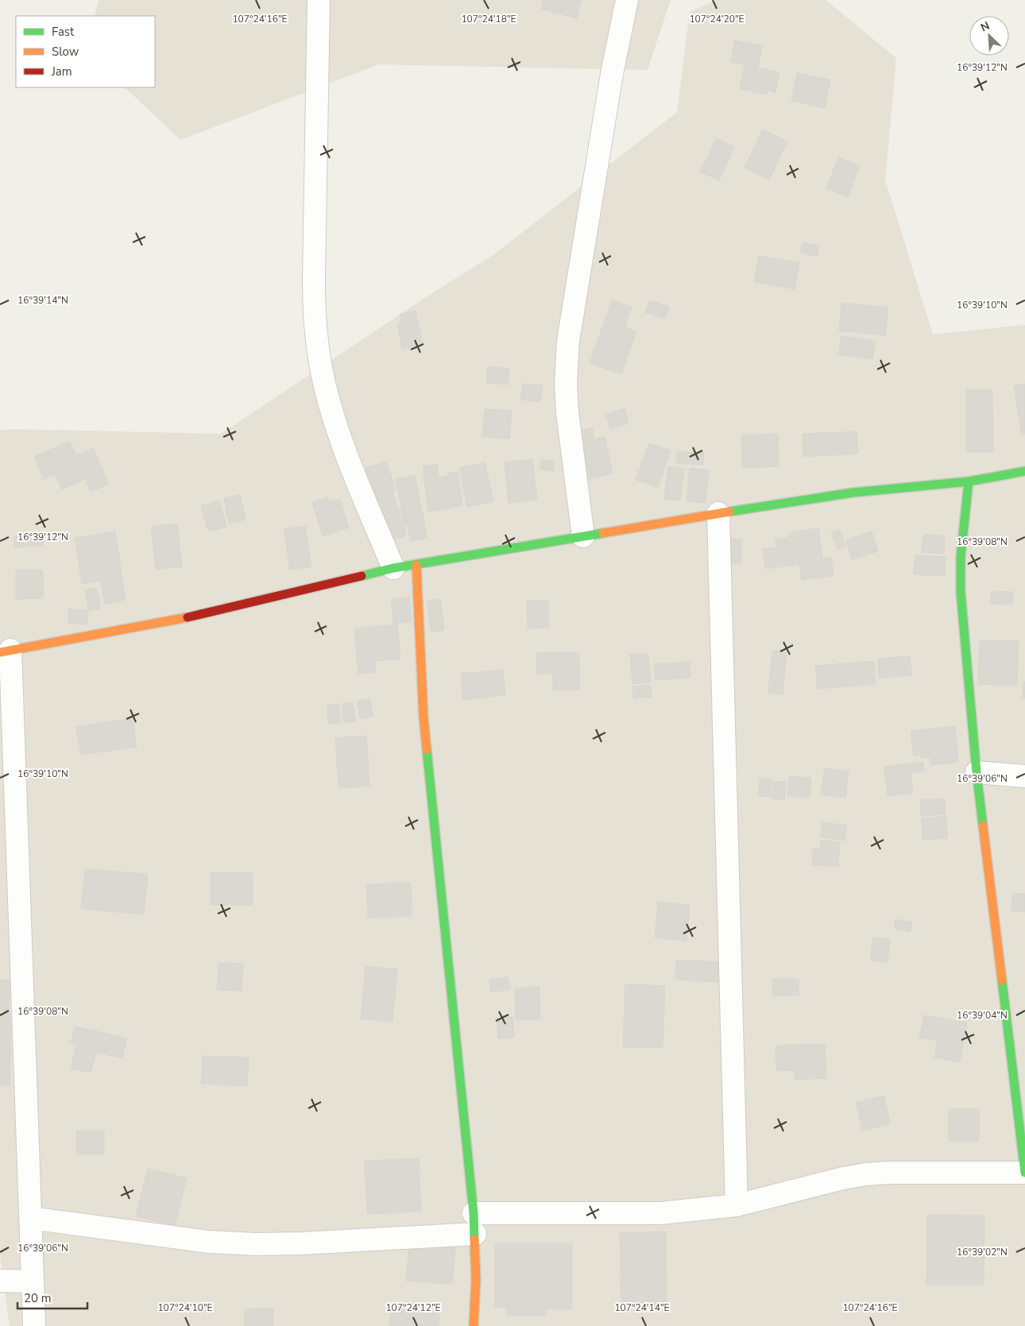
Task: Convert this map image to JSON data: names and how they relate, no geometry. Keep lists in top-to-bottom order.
{
  "legend": ["Fast", "Slow", "Jam"],
  "scale_bar": "20 m",
  "north": "top left",
  "coordinates": [
    "107°24'16\"E",
    "107°24'18\"E",
    "107°24'20\"E",
    "16°39'12\"N",
    "16°39'14\"N",
    "16°39'10\"N",
    "16°39'08\"N",
    "16°39'06\"N",
    "16°39'04\"N",
    "16°39'02\"N",
    "107°24'10\"E",
    "107°24'12\"E",
    "107°24'14\"E"
  ]
}
